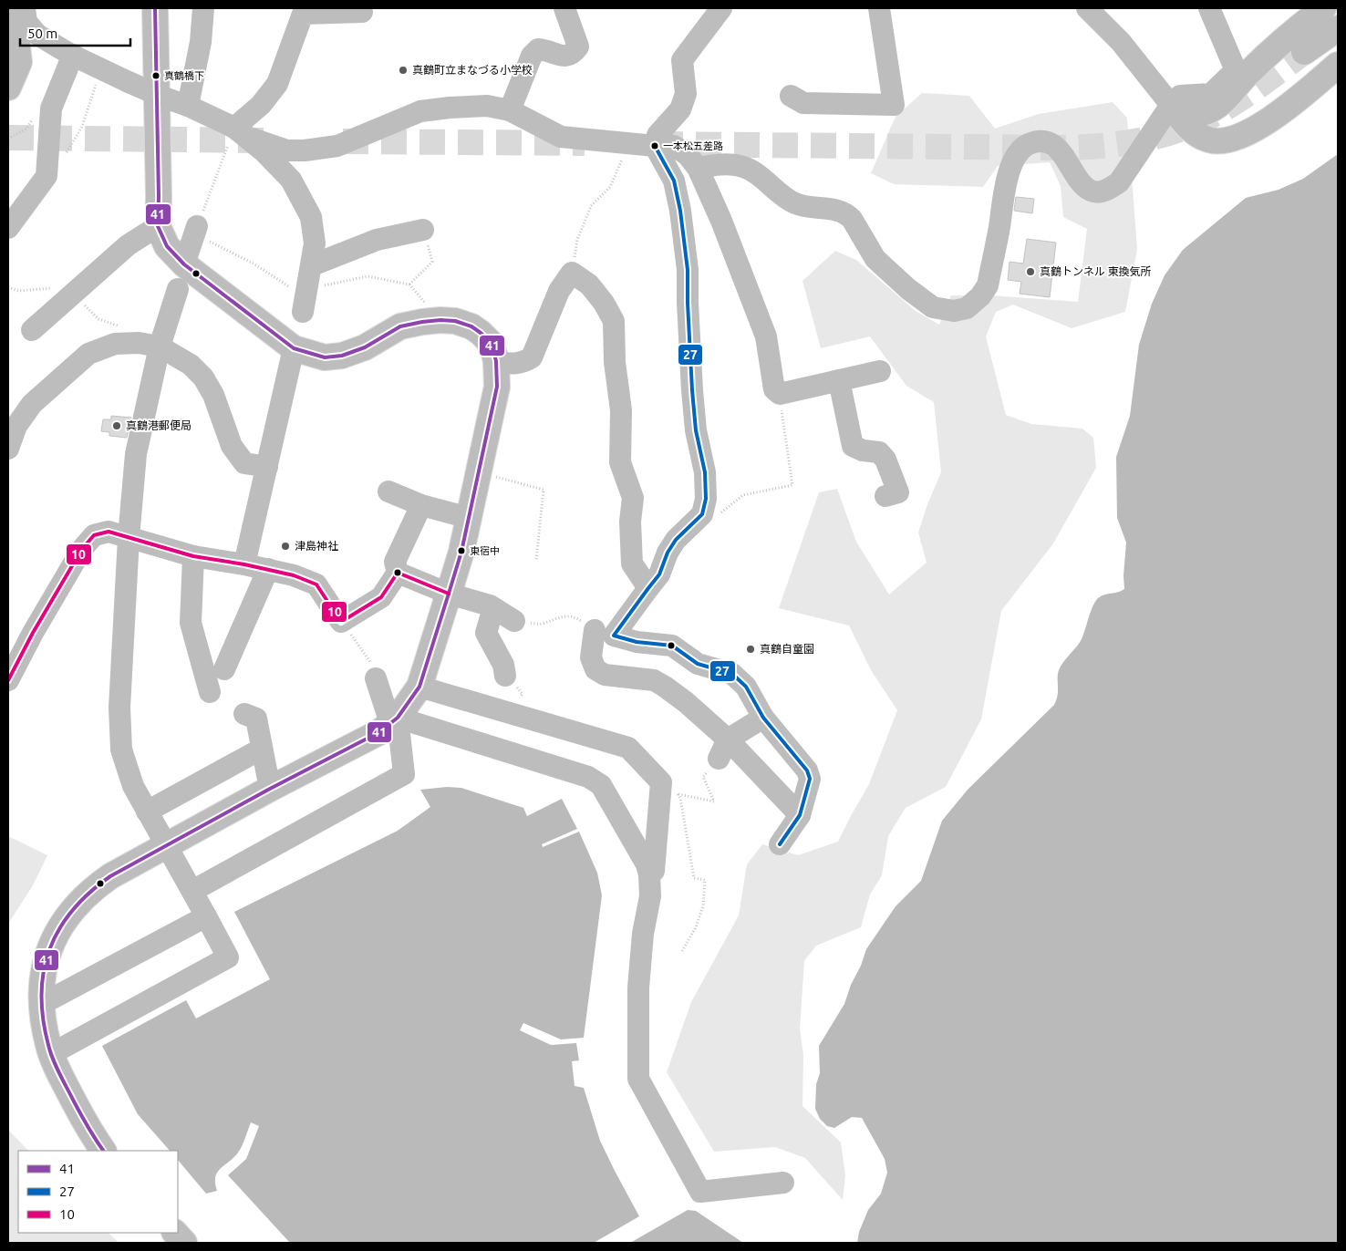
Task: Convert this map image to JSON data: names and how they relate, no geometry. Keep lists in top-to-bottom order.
{
  "places": [
    "真鶴町立まなづる小学校",
    "真鶴橋下",
    "一本松五差路",
    "真鶴トンネル 東換気所",
    "真鶴港郵便局",
    "津島神社",
    "東宿中",
    "真鶴自童園"
  ],
  "lines": ["transit line 41", "transit line 27", "transit line 10"],
  "legend": ["41", "27", "10"],
  "scale_bar": "50 m"
}
